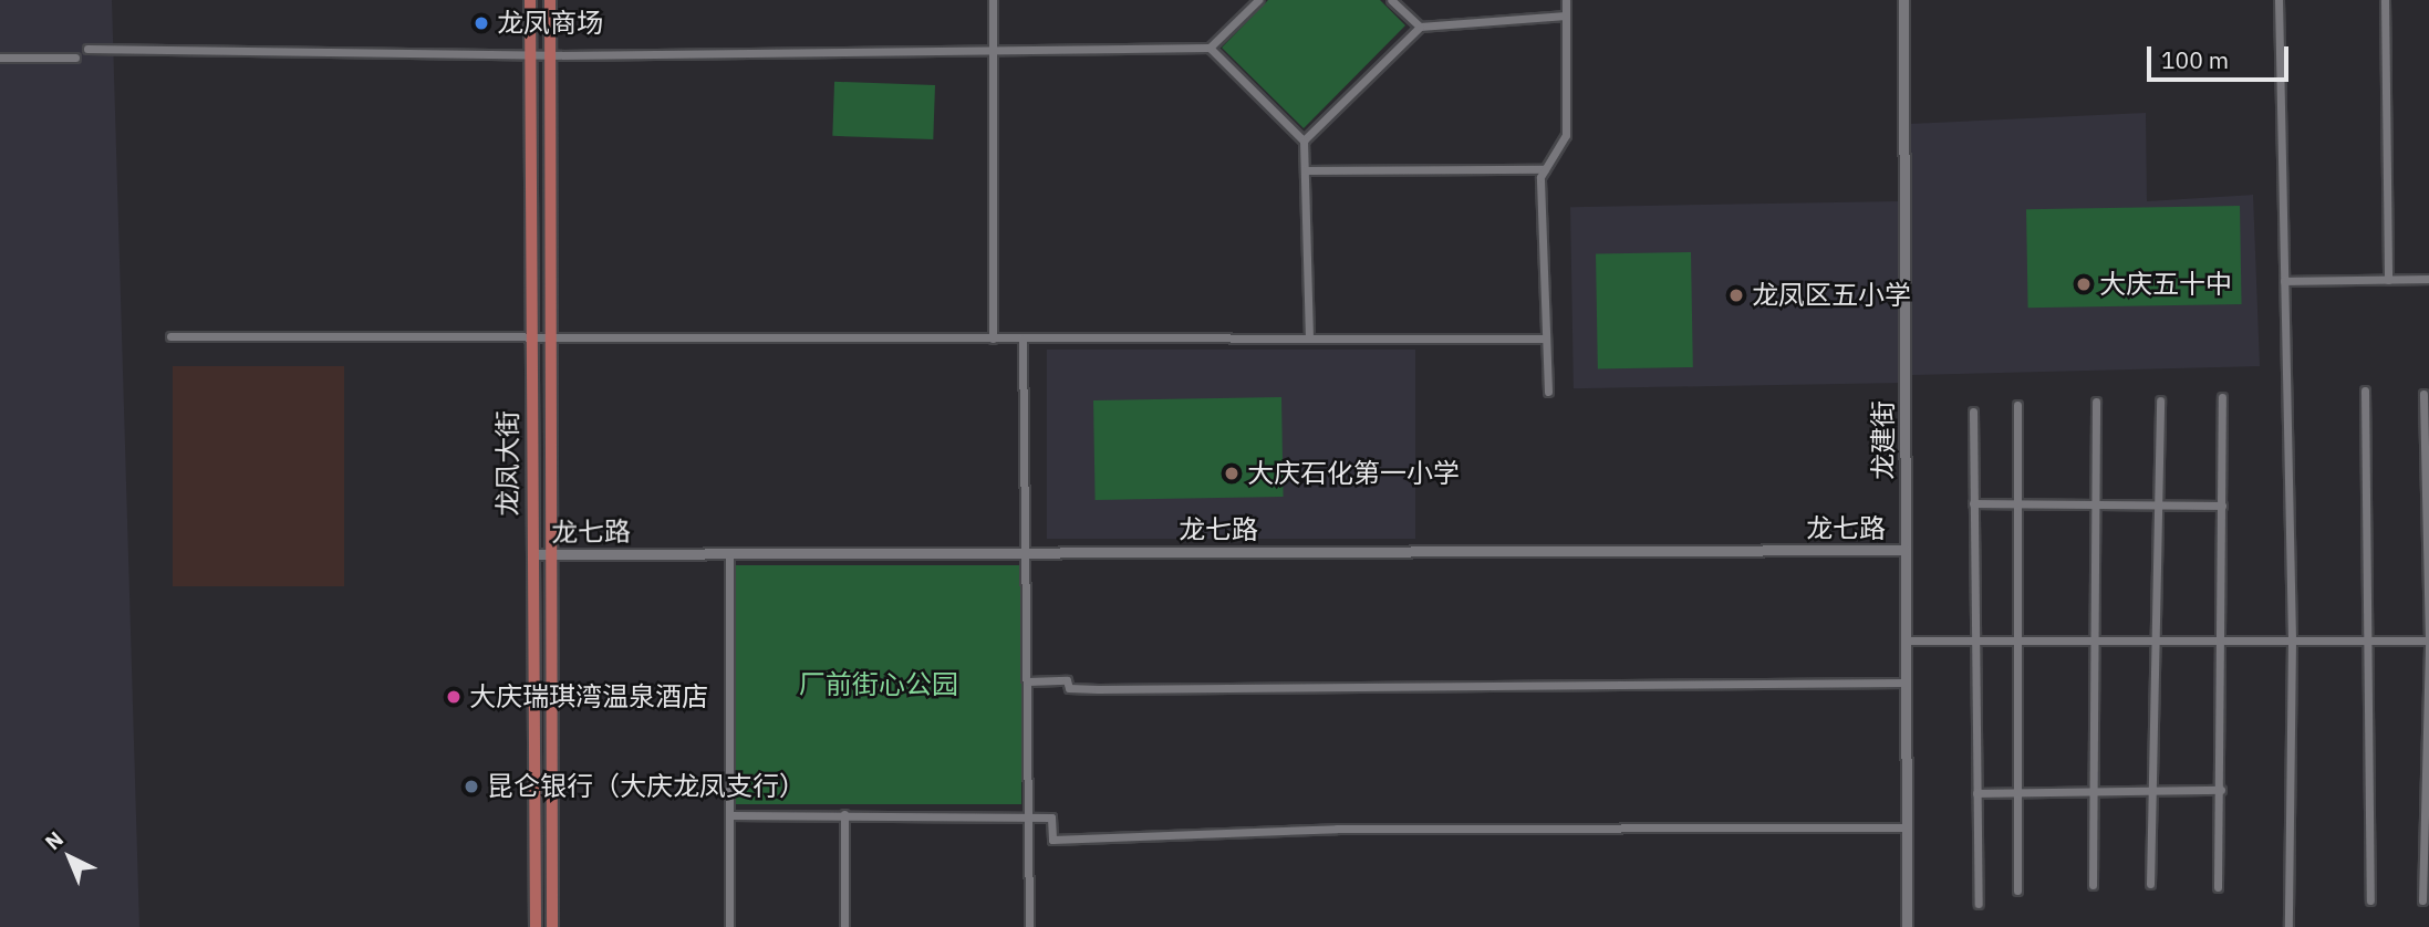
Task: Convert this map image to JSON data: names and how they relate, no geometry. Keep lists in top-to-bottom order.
{
  "streets": {
    "main road": ["龙凤大街"],
    "street": ["龙建街", "龙七路"]
  },
  "crossings": [
    ["龙建街", "龙七路"],
    ["龙凤大街", "龙七路"]
  ],
  "parks": ["厂前街心公园"],
  "places": [
    "龙凤商场",
    "大庆五十中",
    "龙凤区五小学",
    "大庆石化第一小学",
    "大庆瑞琪湾温泉酒店",
    "昆仑银行（大庆龙凤支行）"
  ],
  "scale_bar": "100 m",
  "north": "top left"
}
